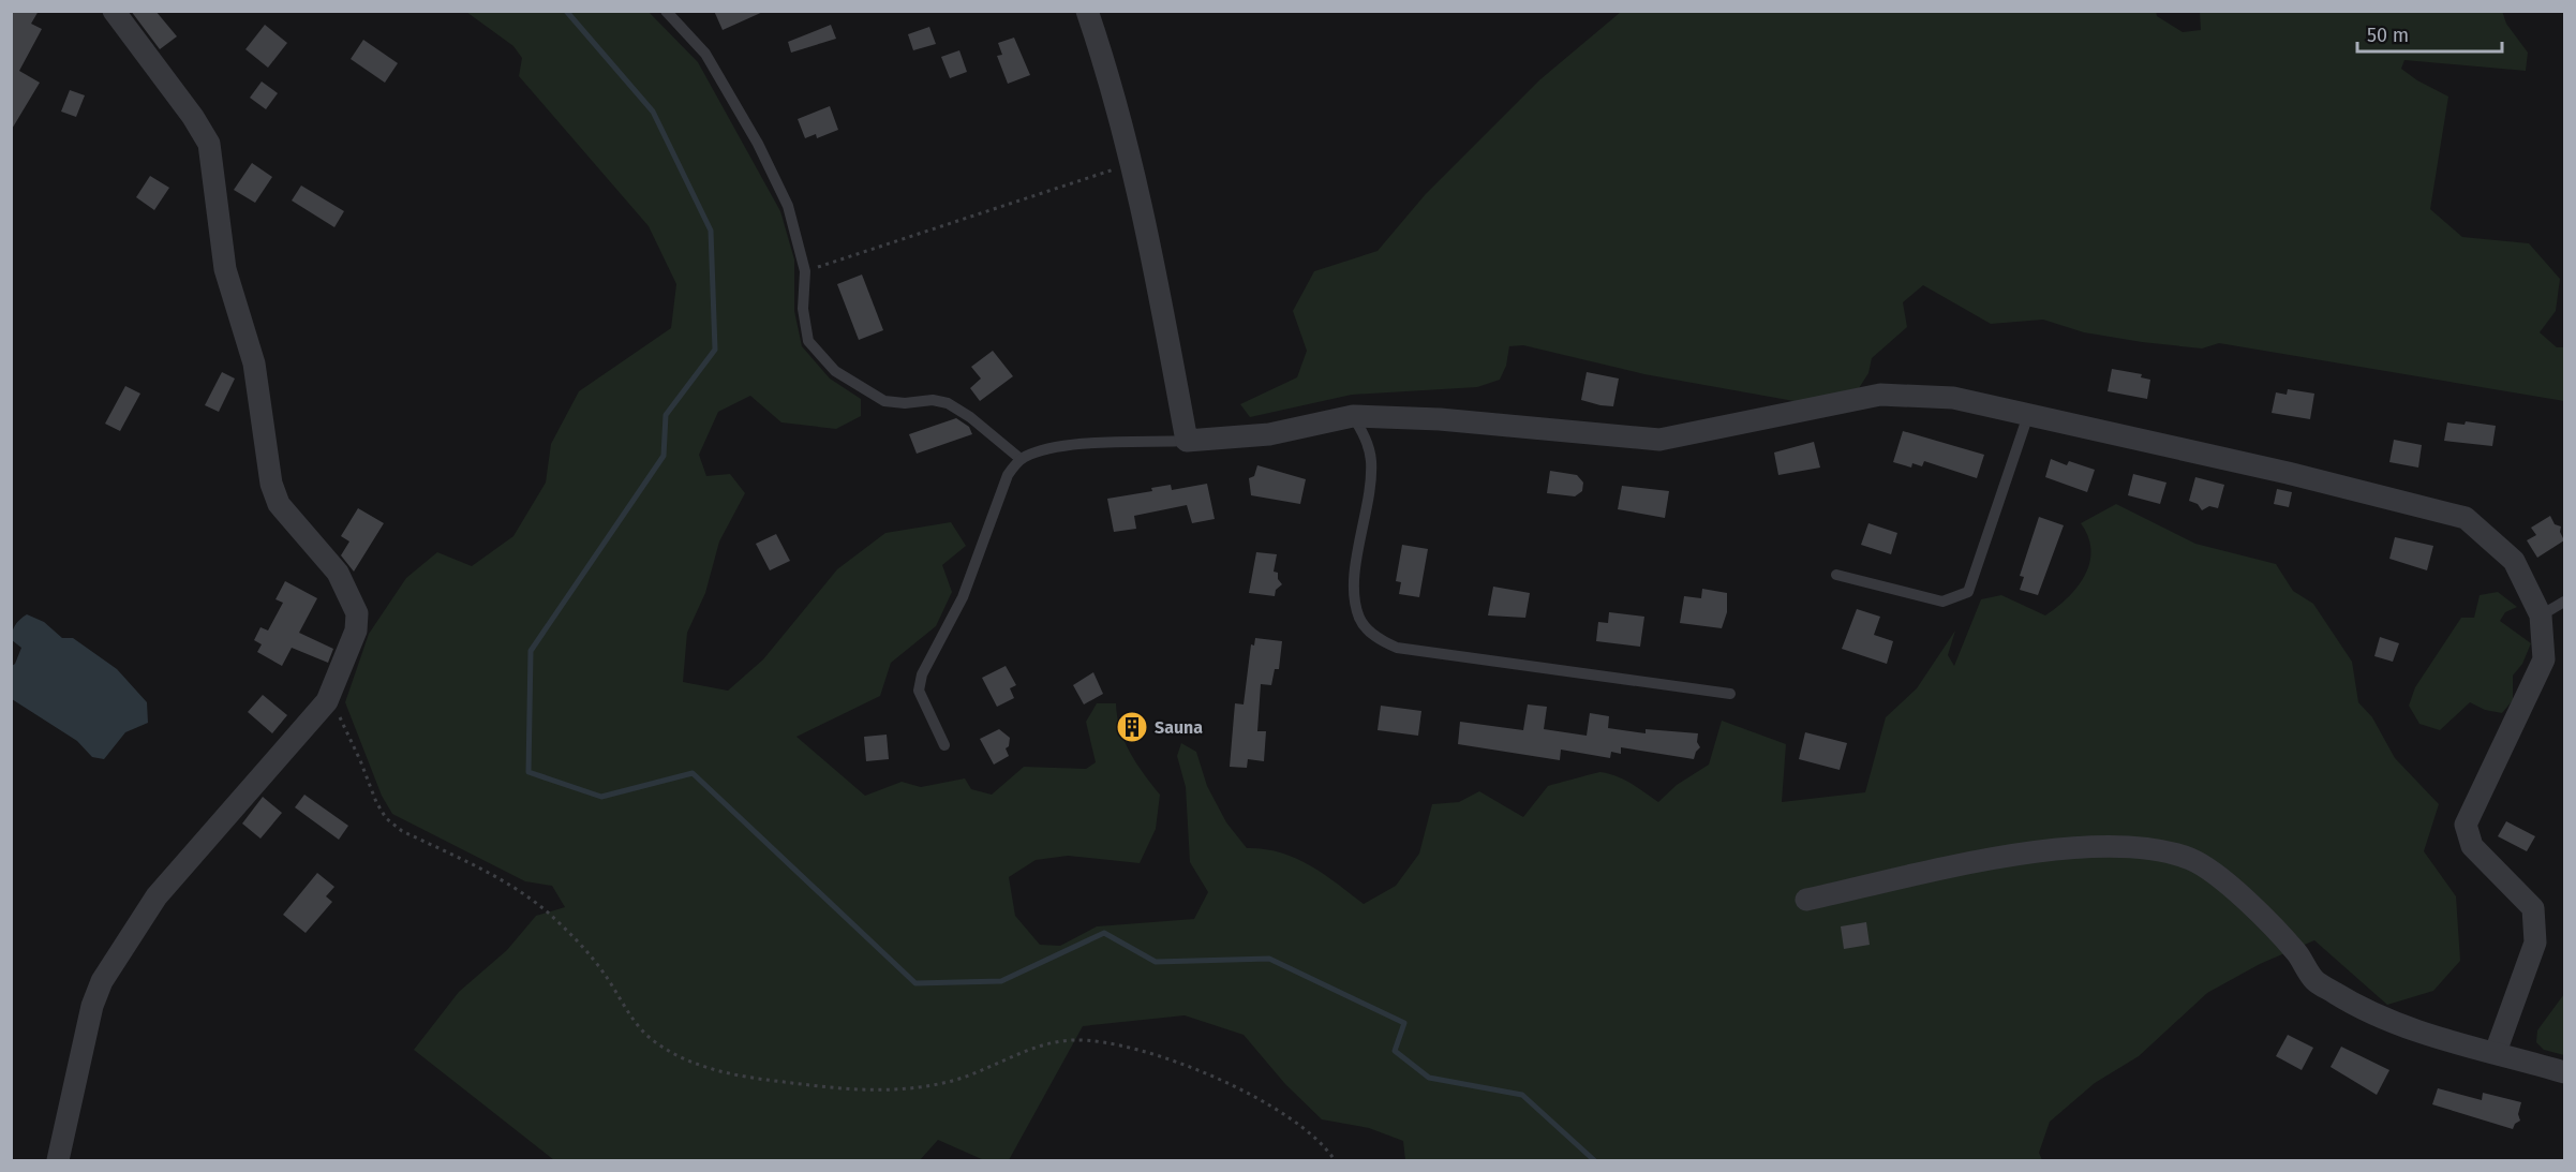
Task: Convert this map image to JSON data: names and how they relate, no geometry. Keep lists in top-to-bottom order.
{
  "places": {
    "building": ["Sauna"]
  },
  "scale_bar": "50 m"
}
